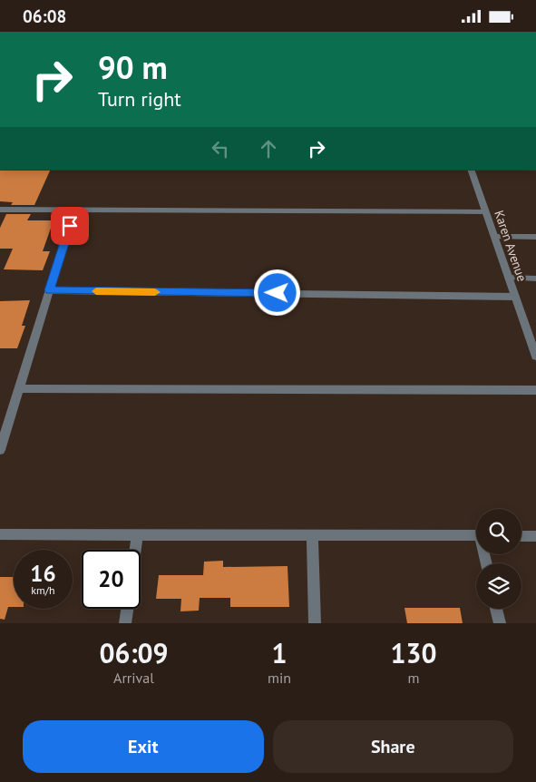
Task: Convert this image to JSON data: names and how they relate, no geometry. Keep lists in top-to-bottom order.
{
  "streets": {
    "street": ["Karen Avenue"]
  },
  "page": {
    "status": "06:08",
    "turn": ["90 m", "Turn right"],
    "speed": "16 km/h",
    "limit": "20",
    "eta": [
      "06:09",
      "Arrival",
      "1",
      "min",
      "130",
      "m"
    ],
    "buttons": ["Exit", "Share"]
  }
}
